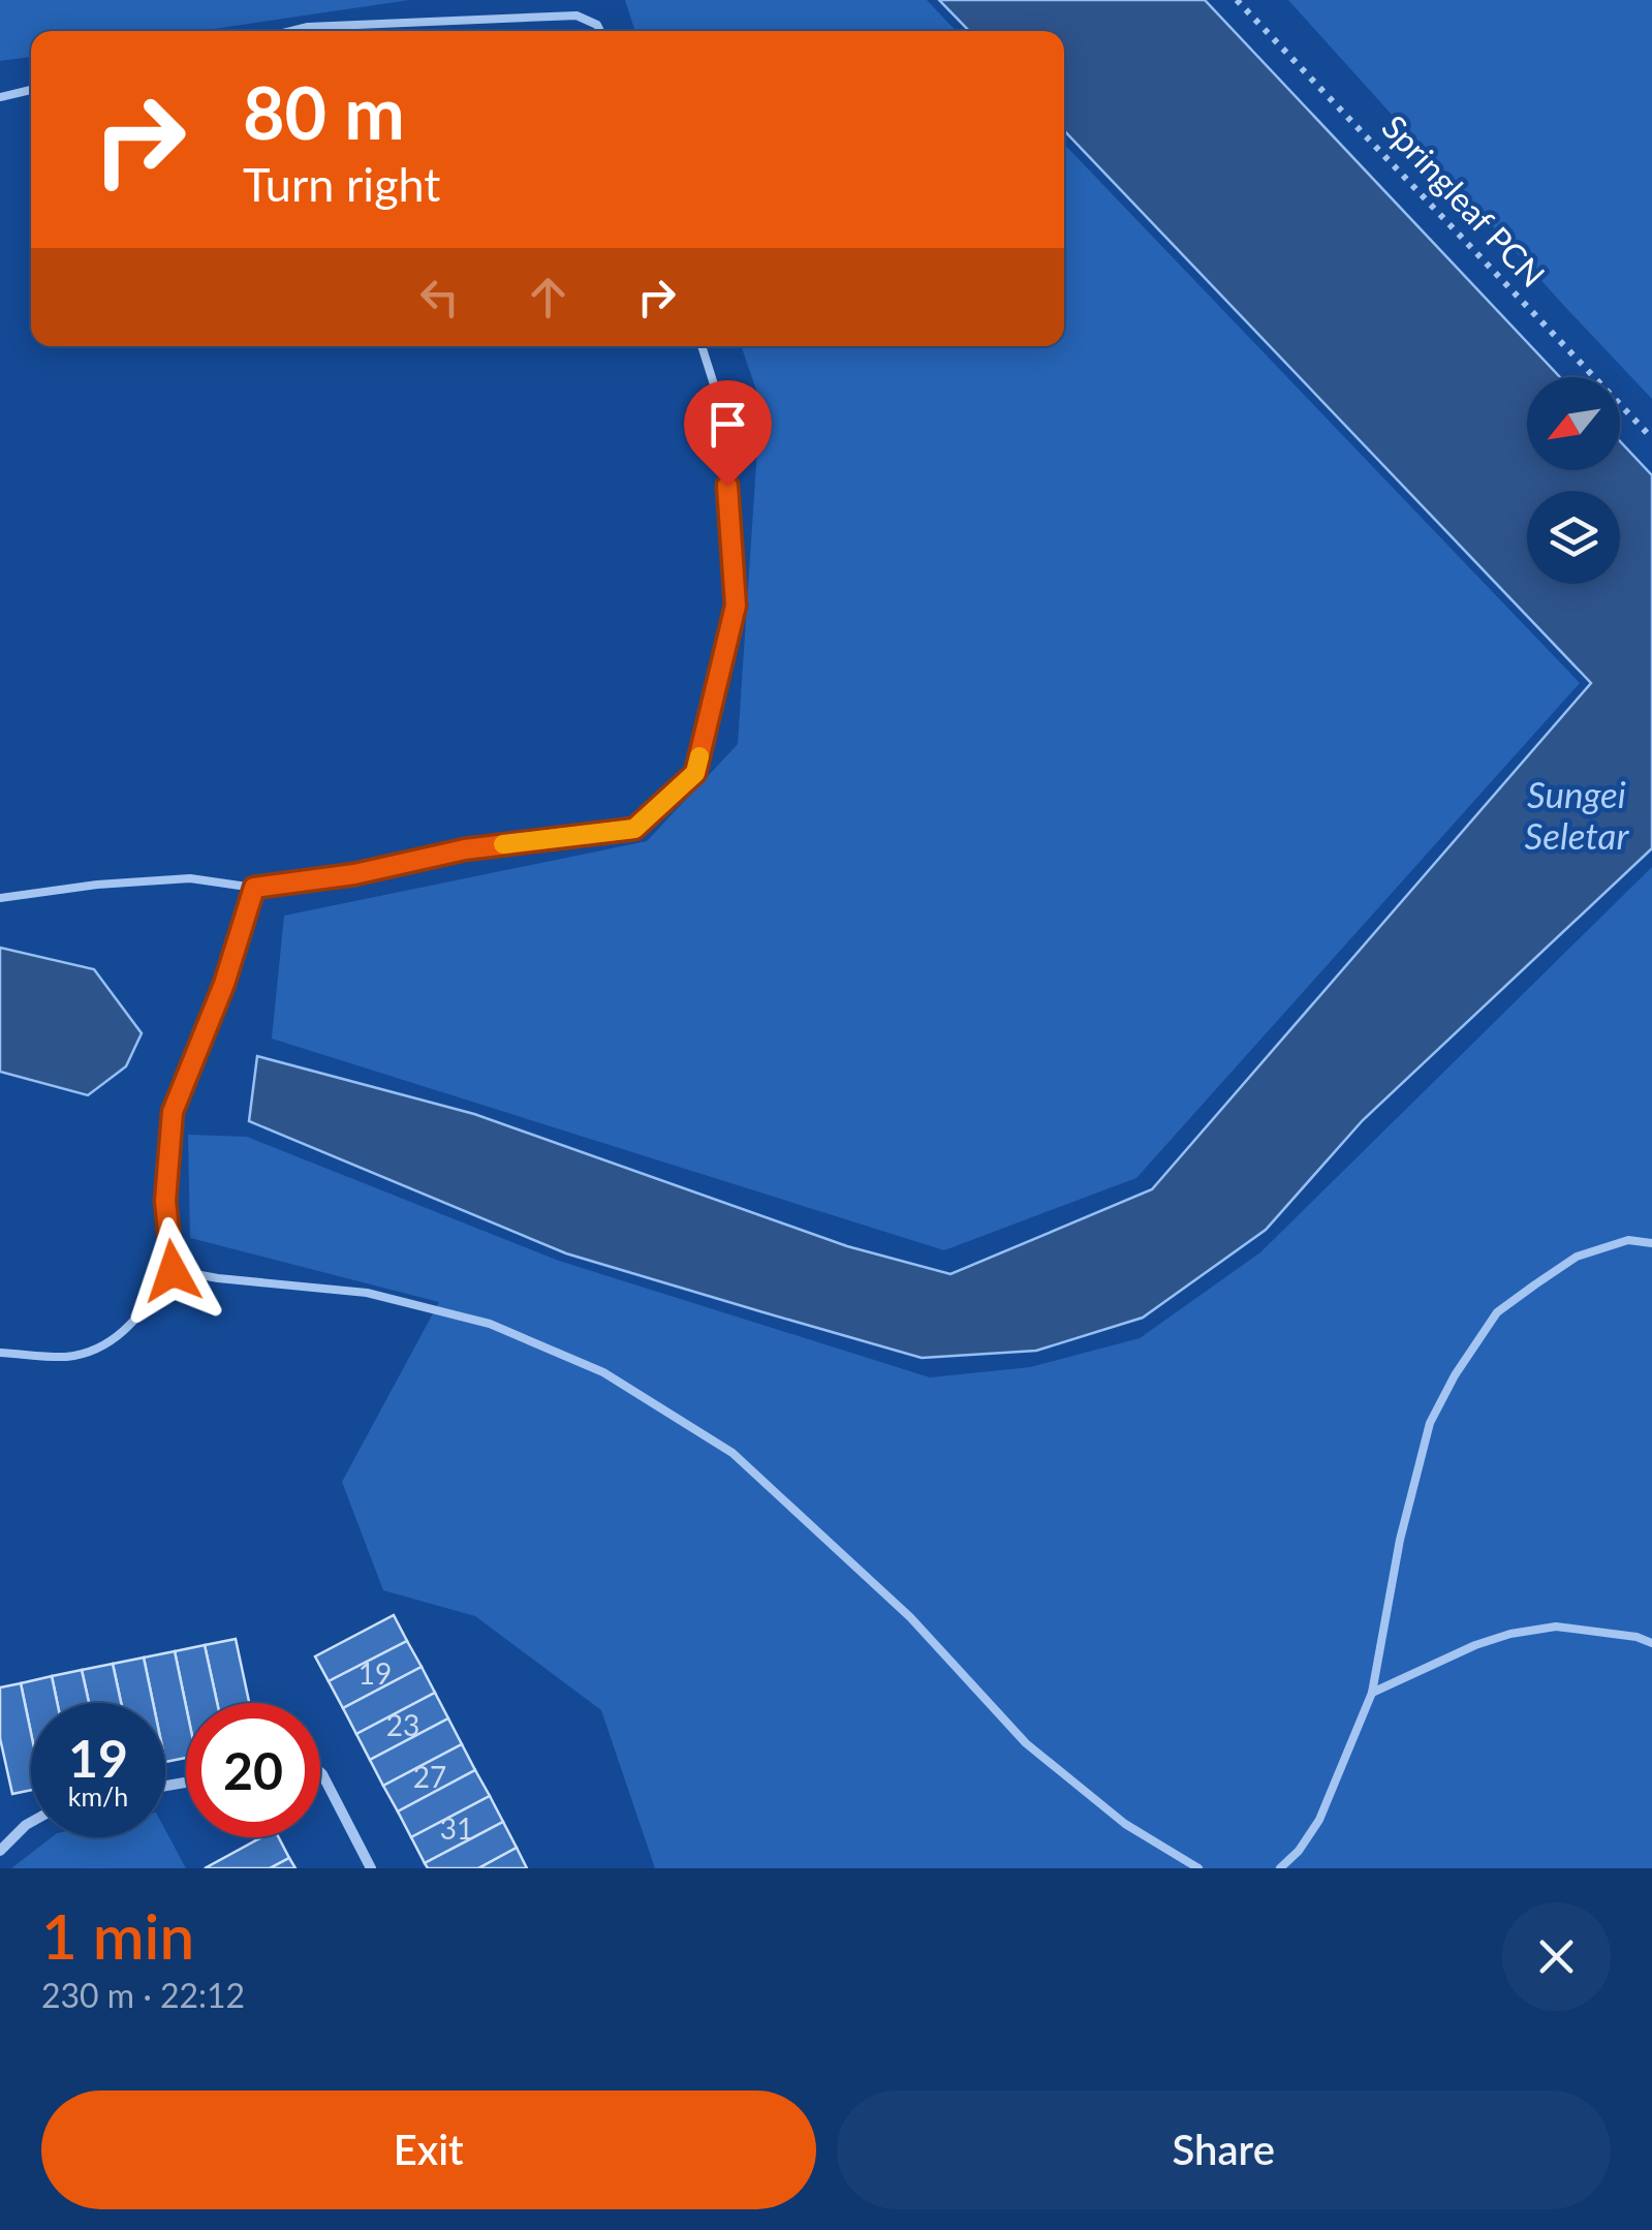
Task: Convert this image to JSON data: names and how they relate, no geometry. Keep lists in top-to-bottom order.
{
  "streets": {
    "path": ["Springleaf PCN"]
  },
  "water": ["Sungei Seletar"],
  "house_numbers": [
    "19",
    "23",
    "27",
    "31"
  ],
  "north": "bottom left",
  "page": {
    "turn": ["80 m", "Turn right"],
    "speed": "19 km/h",
    "limit": "20",
    "heading": ["1 min", "230 m · 22:12"],
    "buttons": ["Exit", "Share"]
  }
}
